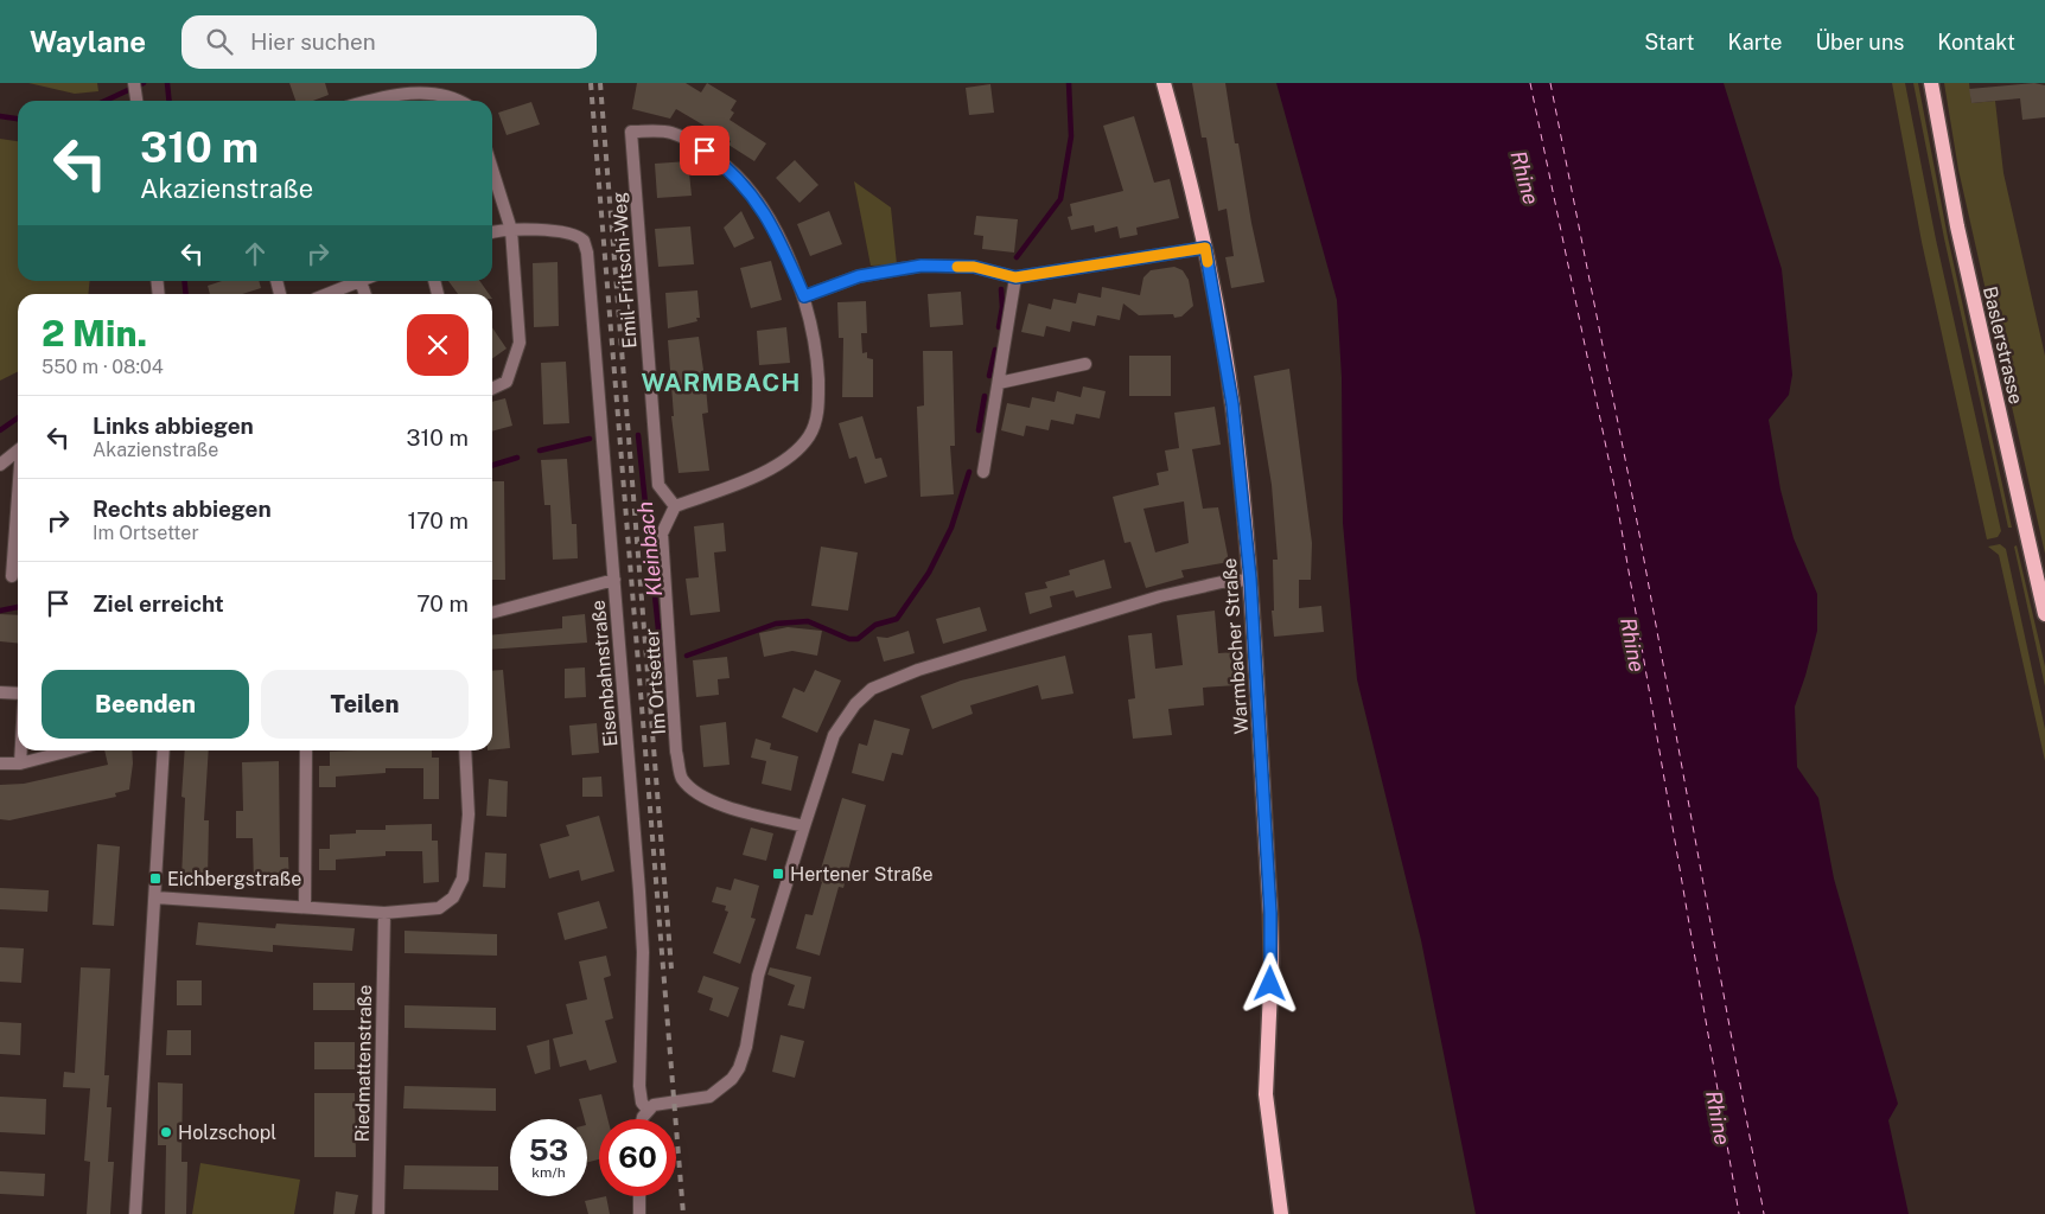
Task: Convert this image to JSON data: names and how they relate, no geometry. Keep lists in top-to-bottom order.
{
  "streets": {
    "main road": ["Baslerstrasse", "Warmbacher Straße"],
    "street": [
      "Emil-Fritschi-Weg",
      "Eisenbahnstraße",
      "Im Ortsetter",
      "Riedmattenstraße"
    ]
  },
  "crossings": [
    ["Emil-Fritschi-Weg", "Im Ortsetter"]
  ],
  "districts": ["WARMBACH"],
  "water": ["Rhine", "Kleinbach"],
  "places": {
    "transit": ["Hertener Straße", "Eichbergstraße"],
    "other": ["Holzschopl"]
  },
  "page": {
    "header": "Waylane",
    "search": "Hier suchen",
    "nav": [
      "Start",
      "Karte",
      "Über uns",
      "Kontakt"
    ],
    "turn": ["310 m", "Akazienstraße"],
    "heading": ["2 Min.", "550 m · 08:04"],
    "list": [
      {
        "name": "Links abbiegen",
        "note": "Akazienstraße",
        "value": "310 m"
      },
      {
        "name": "Rechts abbiegen",
        "note": "Im Ortsetter",
        "value": "170 m"
      },
      {
        "name": "Ziel erreicht",
        "value": "70 m"
      }
    ],
    "buttons": ["Beenden", "Teilen"],
    "speed": "53 km/h",
    "limit": "60"
  }
}
